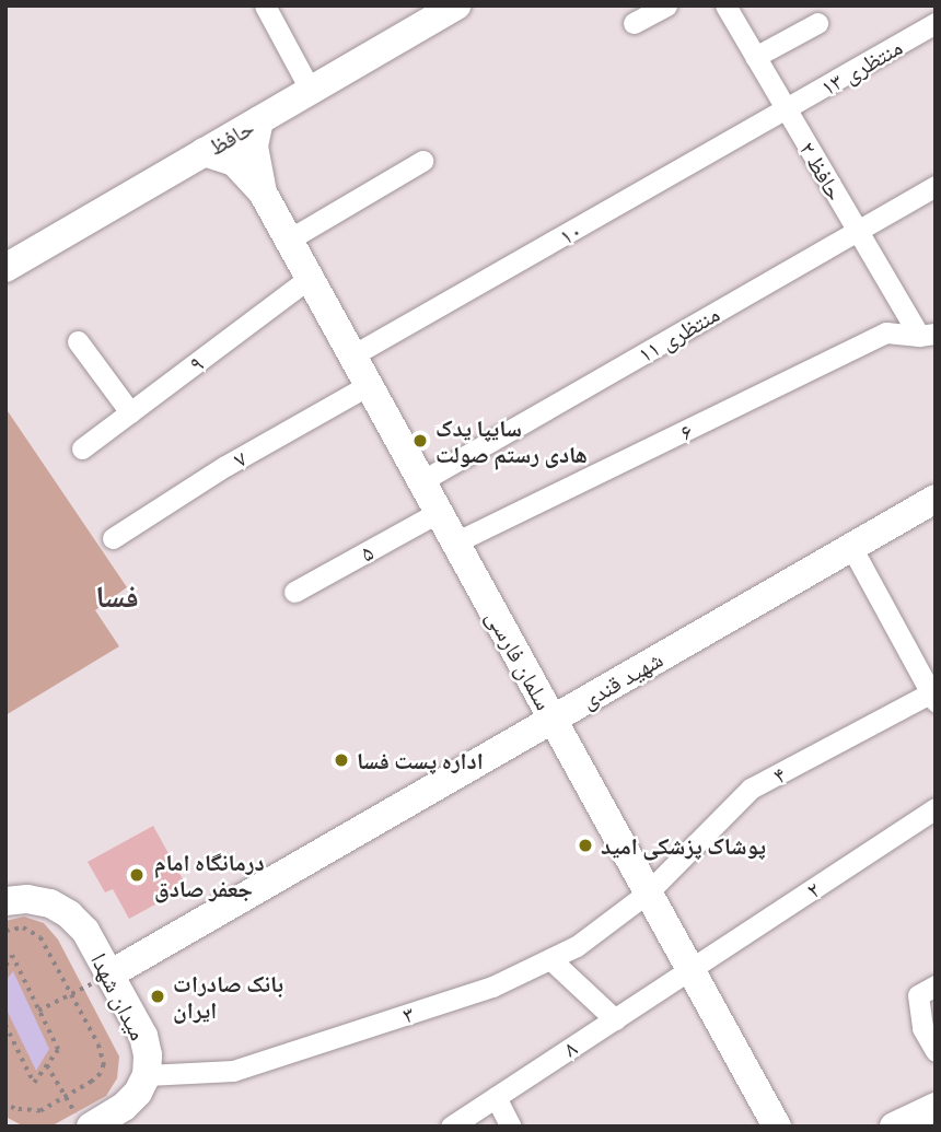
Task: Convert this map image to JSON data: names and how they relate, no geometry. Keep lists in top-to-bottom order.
{
  "streets": {
    "street": [
      "منتظری ۱۳",
      "حافظ",
      "حافظ ۲",
      "۱۰",
      "منتظری ۱۱",
      "۹",
      "۶",
      "۷",
      "۵",
      "سلمان فارسی",
      "شهید قندی",
      "۴",
      "۲",
      "میدان شهدا",
      "۳",
      "۸"
    ]
  },
  "crossings": [
    ["منتظری ۱۳", "حافظ ۲"],
    ["منتظری ۱۳", "۱۰"],
    ["حافظ ۲", "۱۰"],
    ["حافظ ۲", "منتظری ۱۱"],
    ["حافظ ۲", "۶"],
    ["۱۰", "سلمان فارسی"],
    ["منتظری ۱۱", "سلمان فارسی"],
    ["۹", "سلمان فارسی"],
    ["۶", "سلمان فارسی"],
    ["۷", "سلمان فارسی"],
    ["۵", "سلمان فارسی"],
    ["سلمان فارسی", "شهید قندی"],
    ["سلمان فارسی", "۴"],
    ["سلمان فارسی", "۲"],
    ["سلمان فارسی", "۳"],
    ["سلمان فارسی", "۸"],
    ["شهید قندی", "میدان شهدا"],
    ["۴", "۳"],
    ["۲", "۸"],
    ["میدان شهدا", "۳"]
  ],
  "districts": ["فسا"],
  "places": [
    "سایپا یدک هادی رستم صولت",
    "اداره پست فسا",
    "پوشاک پزشکی امید",
    "درمانگاه امام جعفر صادق",
    "بانک صادرات ایران"
  ]
}
